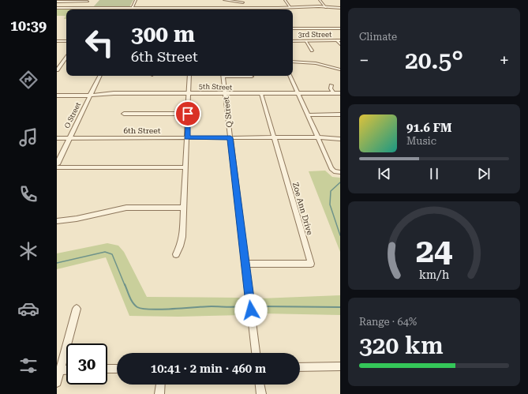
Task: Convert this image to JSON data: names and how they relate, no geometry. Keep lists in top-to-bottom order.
{
  "streets": {
    "street": [
      "3rd Street",
      "5th Street",
      "Q Street",
      "O Street",
      "6th Street",
      "Zoe Ann Drive"
    ]
  },
  "crossings": [
    ["5th Street", "Q Street"],
    ["5th Street", "O Street"],
    ["5th Street", "Zoe Ann Drive"],
    ["Q Street", "6th Street"],
    ["Q Street", "Zoe Ann Drive"],
    ["O Street", "6th Street"],
    ["6th Street", "Zoe Ann Drive"]
  ],
  "page": {
    "tabs": "10:39",
    "tile": [
      "Climate",
      ["Range · 64%", "320 km"]
    ],
    "turn": ["300 m", "6th Street"],
    "heat": ["−", "20.5°", "+"],
    "song": ["91.6 FM", "Music"],
    "limit": "30",
    "trip": "10:41 · 2 min · 460 m",
    "gauge": ["24", "km/h"]
  }
}
